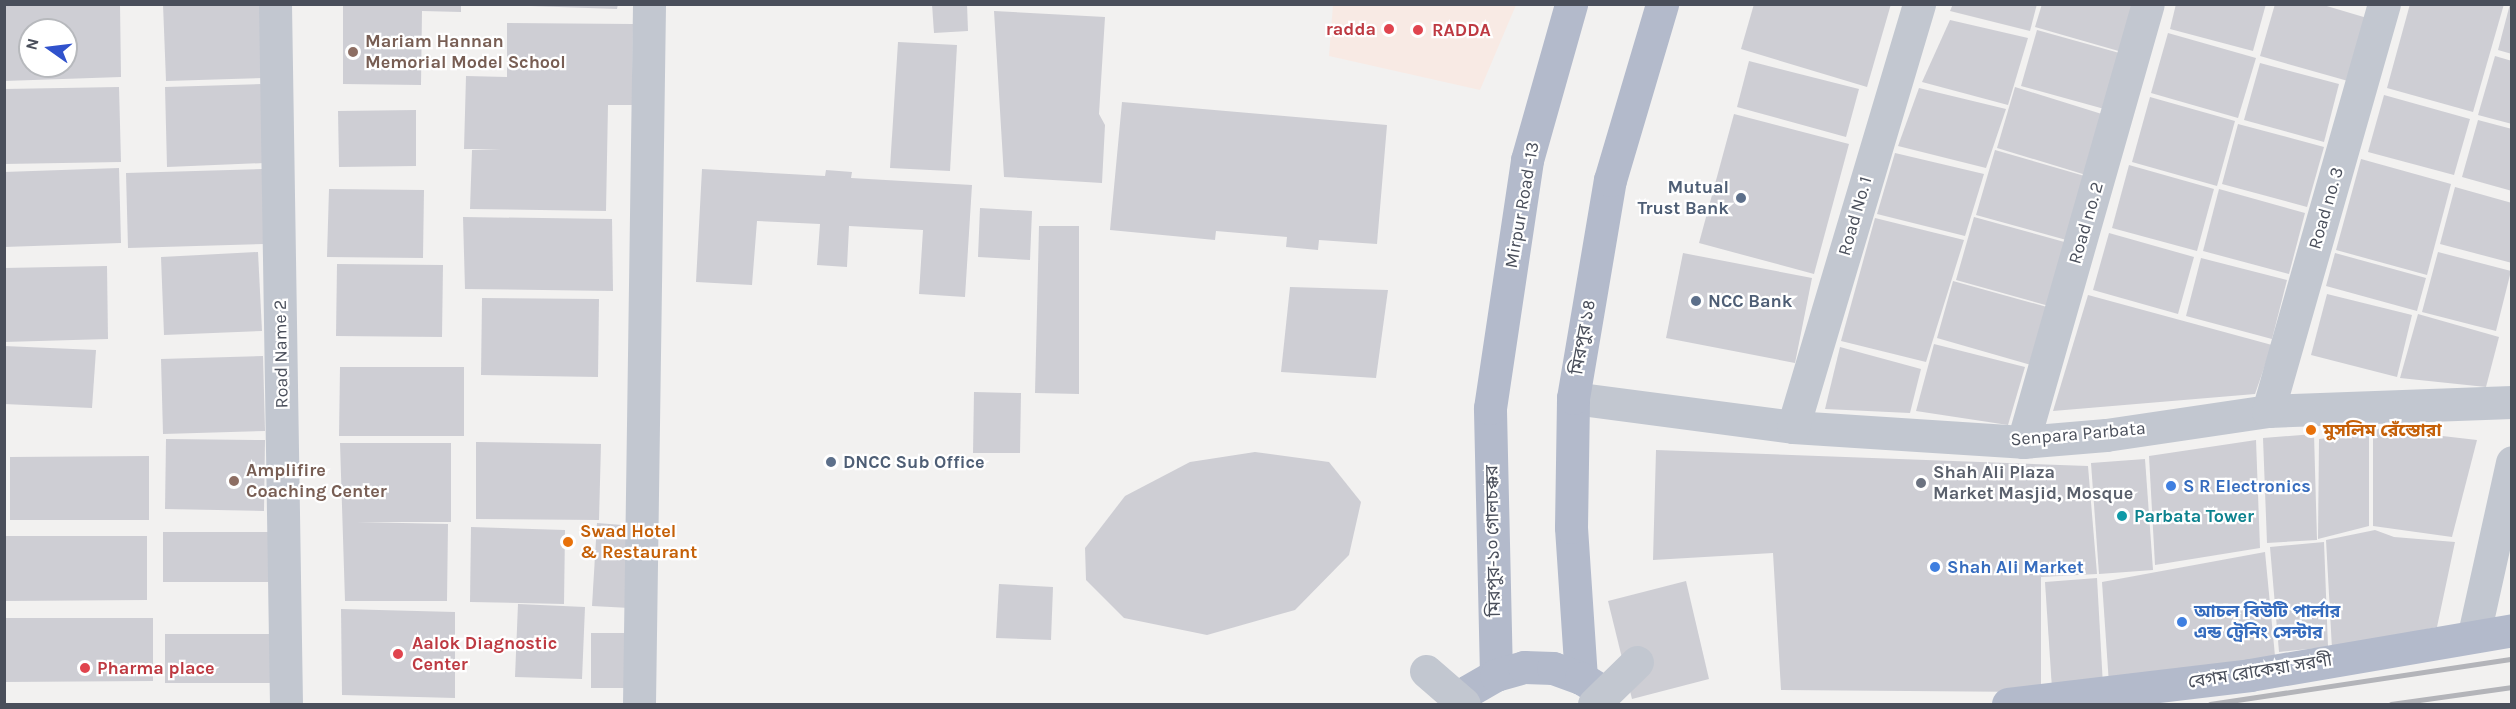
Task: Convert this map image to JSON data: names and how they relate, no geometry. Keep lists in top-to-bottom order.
{
  "streets": {
    "main road": [
      "Mirpur Road -13",
      "মিরপুর ১৪",
      "মিরপুর-১০ গোলচক্কর",
      "বেগম রোকেয়া সরণী"
    ],
    "street": [
      "Road no. 3",
      "Road No. 1",
      "Road no. 2",
      "Road Name 2",
      "Senpara Parbata"
    ]
  },
  "crossings": [
    ["Mirpur Road -13", "মিরপুর-১০ গোলচক্কর"],
    ["Road no. 3", "Senpara Parbata"],
    ["Road No. 1", "Senpara Parbata"],
    ["Road no. 2", "Senpara Parbata"],
    ["মিরপুর ১৪", "Senpara Parbata"]
  ],
  "places": [
    "radda",
    "RADDA",
    "Mariam Hannan Memorial Model School",
    "Mutual Trust Bank",
    "NCC Bank",
    "মুসলিম রেঁস্তোরা",
    "DNCC Sub Office",
    "Amplifire Coaching Center",
    "Shah Ali Plaza Market Masjid, Mosque",
    "S R Electronics",
    "Parbata Tower",
    "Swad Hotel & Restaurant",
    "Shah Ali Market",
    "আচল বিউটি পার্লার এন্ড ট্রেনিং সেন্টার",
    "Aalok Diagnostic Center",
    "Pharma place"
  ],
  "north": "left"
}
